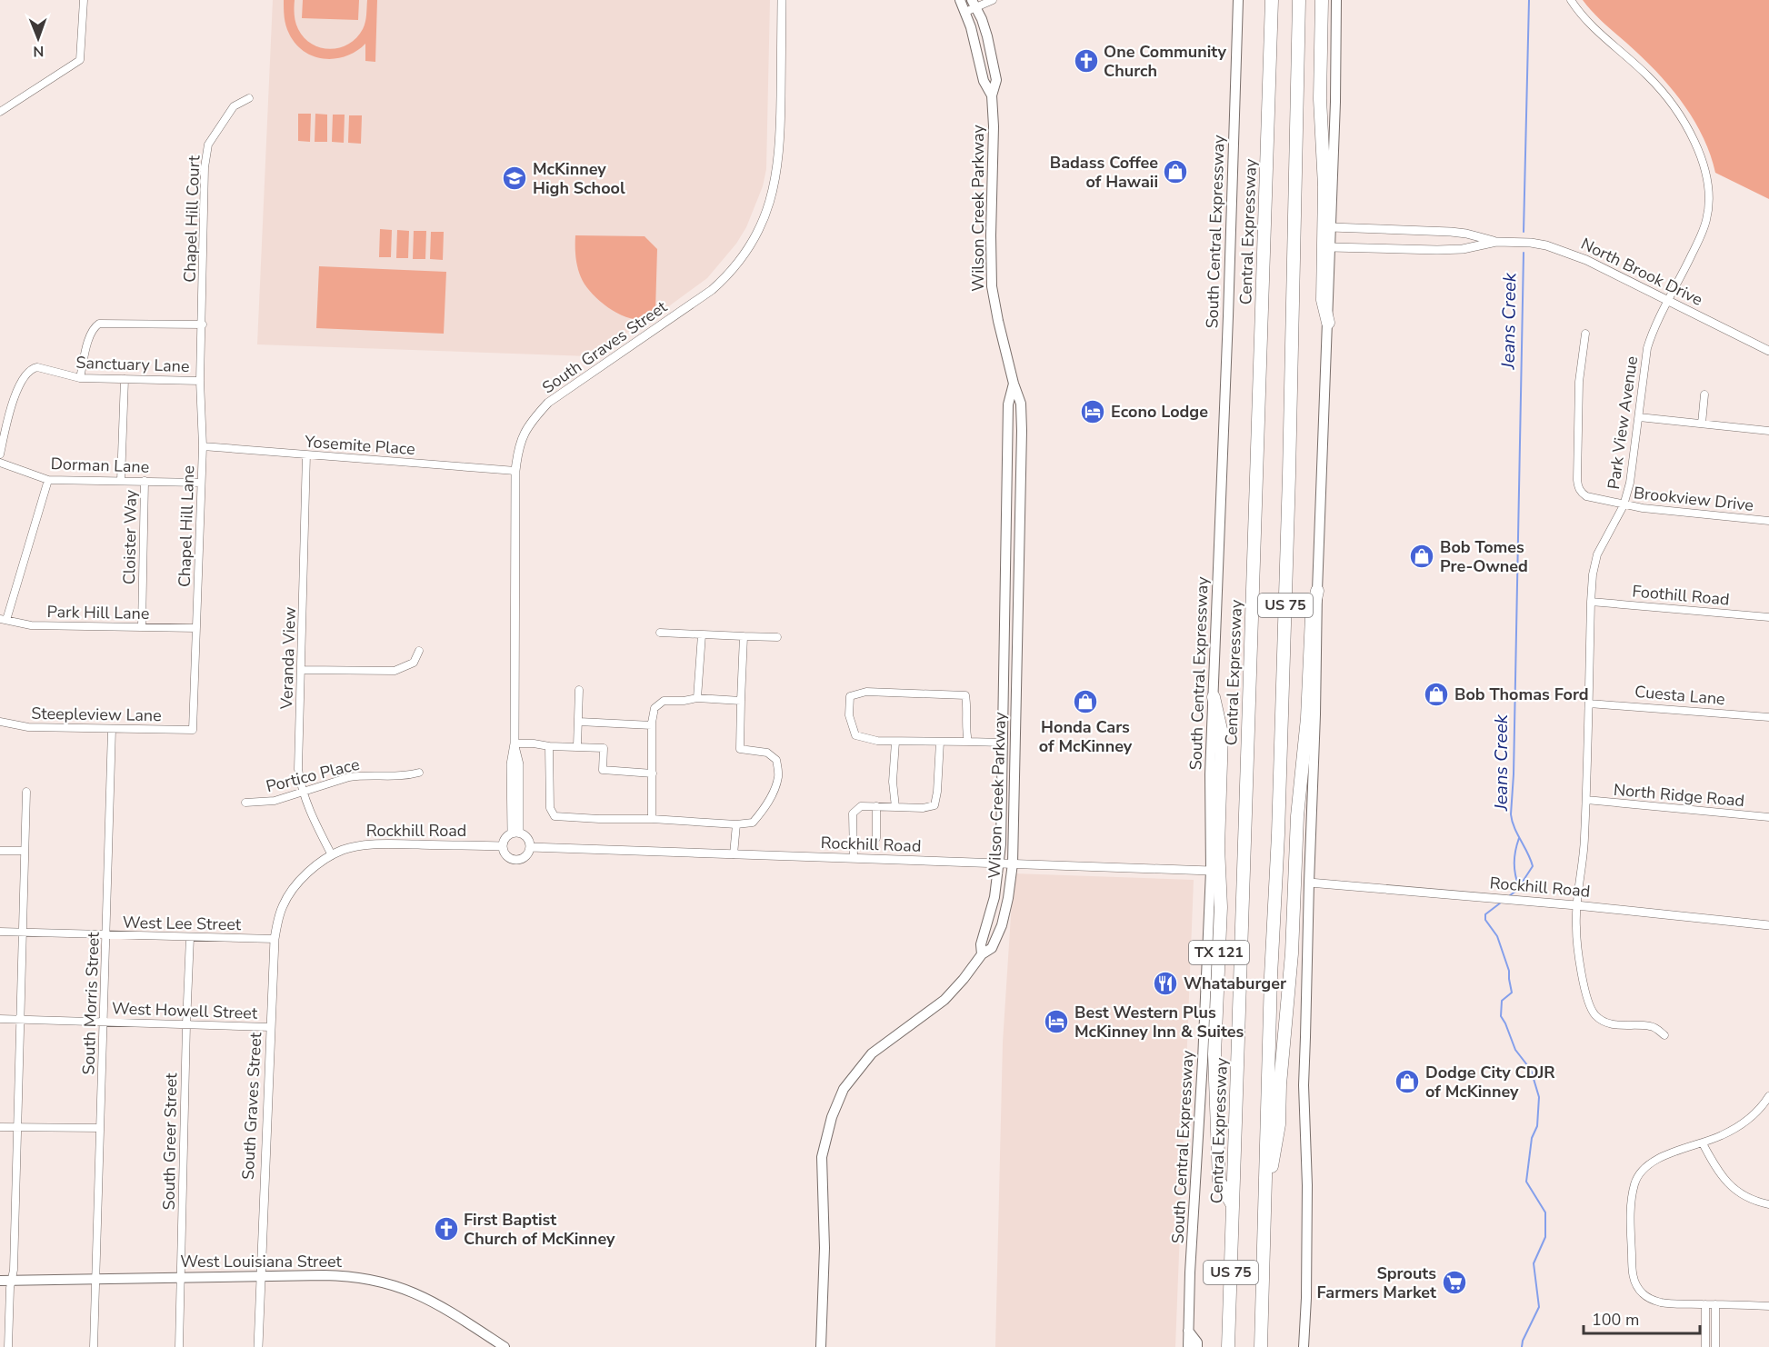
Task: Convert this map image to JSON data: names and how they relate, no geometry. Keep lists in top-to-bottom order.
{
  "streets": {
    "highway": ["Central Expressway", "US 75", "TX 121"],
    "main road": ["Wilson Creek Parkway", "South Central Expressway", "West Louisiana Street"],
    "street": [
      "Chapel Hill Court",
      "North Brook Drive",
      "South Graves Street",
      "Sanctuary Lane",
      "Park View Avenue",
      "Yosemite Place",
      "Dorman Lane",
      "Brookview Drive",
      "Chapel Hill Lane",
      "Cloister Way",
      "Foothill Road",
      "Park Hill Lane",
      "Veranda View",
      "Cuesta Lane",
      "Steepleview Lane",
      "Portico Place",
      "North Ridge Road",
      "Rockhill Road",
      "West Lee Street",
      "South Morris Street",
      "West Howell Street",
      "South Greer Street"
    ]
  },
  "crossings": [
    ["Wilson Creek Parkway", "Rockhill Road"],
    ["Chapel Hill Court", "Chapel Hill Lane"],
    ["South Central Expressway", "Rockhill Road"],
    ["South Central Expressway", "TX 121"],
    ["Central Expressway", "TX 121"],
    ["North Brook Drive", "Park View Avenue"],
    ["South Graves Street", "Yosemite Place"],
    ["South Graves Street", "Veranda View"],
    ["South Graves Street", "Rockhill Road"],
    ["South Graves Street", "West Lee Street"],
    ["South Graves Street", "West Howell Street"],
    ["South Graves Street", "West Louisiana Street"],
    ["Sanctuary Lane", "Chapel Hill Lane"],
    ["Park View Avenue", "Brookview Drive"],
    ["Park View Avenue", "Foothill Road"],
    ["Park View Avenue", "Cuesta Lane"],
    ["Park View Avenue", "North Ridge Road"],
    ["Park View Avenue", "Rockhill Road"],
    ["Yosemite Place", "Chapel Hill Lane"],
    ["Yosemite Place", "Veranda View"],
    ["Dorman Lane", "Chapel Hill Lane"],
    ["Dorman Lane", "Cloister Way"],
    ["Chapel Hill Lane", "Park Hill Lane"],
    ["Chapel Hill Lane", "Steepleview Lane"],
    ["Cloister Way", "Park Hill Lane"],
    ["Veranda View", "Portico Place"],
    ["Veranda View", "Rockhill Road"],
    ["Steepleview Lane", "South Morris Street"],
    ["West Lee Street", "South Morris Street"],
    ["West Lee Street", "South Greer Street"],
    ["South Morris Street", "West Howell Street"],
    ["South Morris Street", "West Louisiana Street"],
    ["West Howell Street", "South Greer Street"],
    ["South Greer Street", "West Louisiana Street"]
  ],
  "water": ["Jeans Creek"],
  "places": {
    "church": ["One Community Church", "First Baptist Church of McKinney"],
    "shop": [
      "Badass Coffee of Hawaii",
      "Bob Tomes Pre-Owned",
      "Bob Thomas Ford",
      "Honda Cars of McKinney",
      "Dodge City CDJR of McKinney"
    ],
    "school or university": ["McKinney High School"],
    "hotel": ["Econo Lodge", "Best Western Plus McKinney Inn & Suites"],
    "restaurant": ["Whataburger"],
    "supermarket": ["Sprouts Farmers Market"]
  },
  "scale_bar": "100 m",
  "north": "bottom"
}
